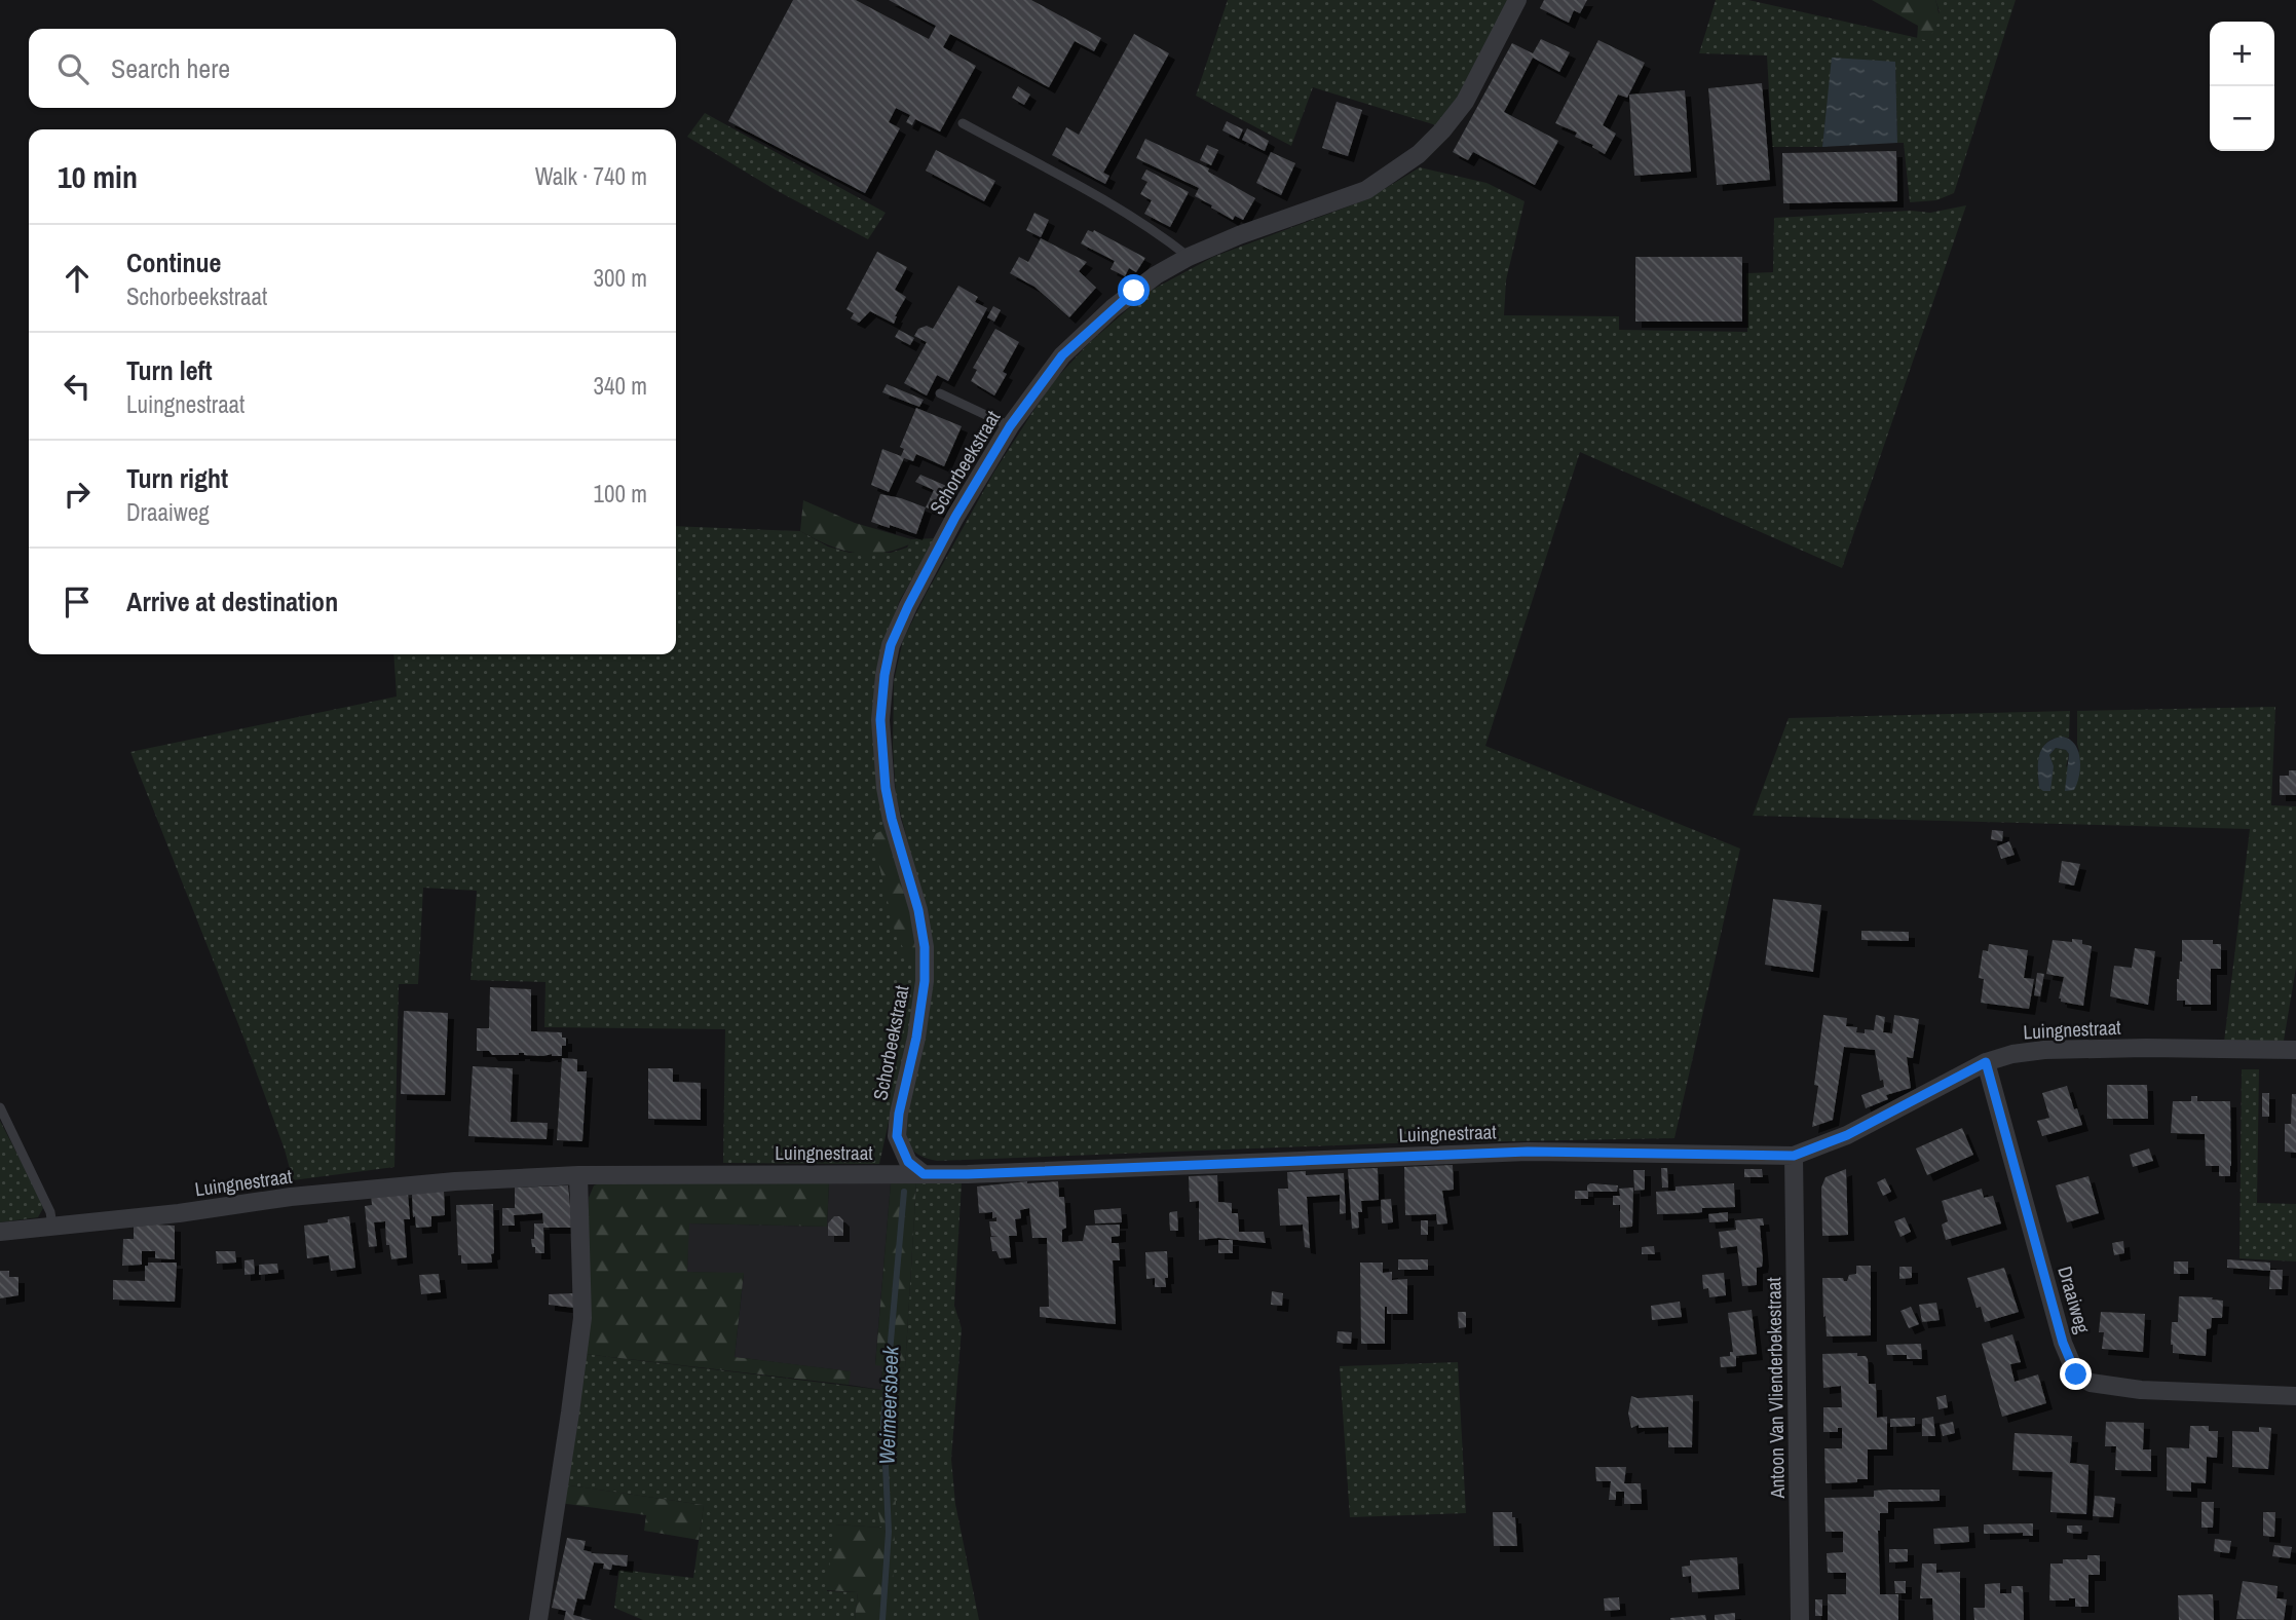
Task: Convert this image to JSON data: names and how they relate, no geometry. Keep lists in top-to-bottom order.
{
  "streets": {
    "street": [
      "Schorbeekstraat",
      "Luingnestraat",
      "Draaiweg",
      "Antoon Van Vlienderbekestraat"
    ]
  },
  "crossings": [
    ["Schorbeekstraat", "Luingnestraat"],
    ["Luingnestraat", "Draaiweg"],
    ["Luingnestraat", "Antoon Van Vlienderbekestraat"]
  ],
  "water": ["Weimeersbeek"],
  "page": {
    "map_buttons": ["+", "−"],
    "search": "Search here",
    "heading": ["10 min", "Walk · 740 m"],
    "list": [
      ["Continue", "Schorbeekstraat", "300 m"],
      ["Turn left", "Luingnestraat", "340 m"],
      ["Turn right", "Draaiweg", "100 m"],
      "Arrive at destination"
    ]
  }
}
